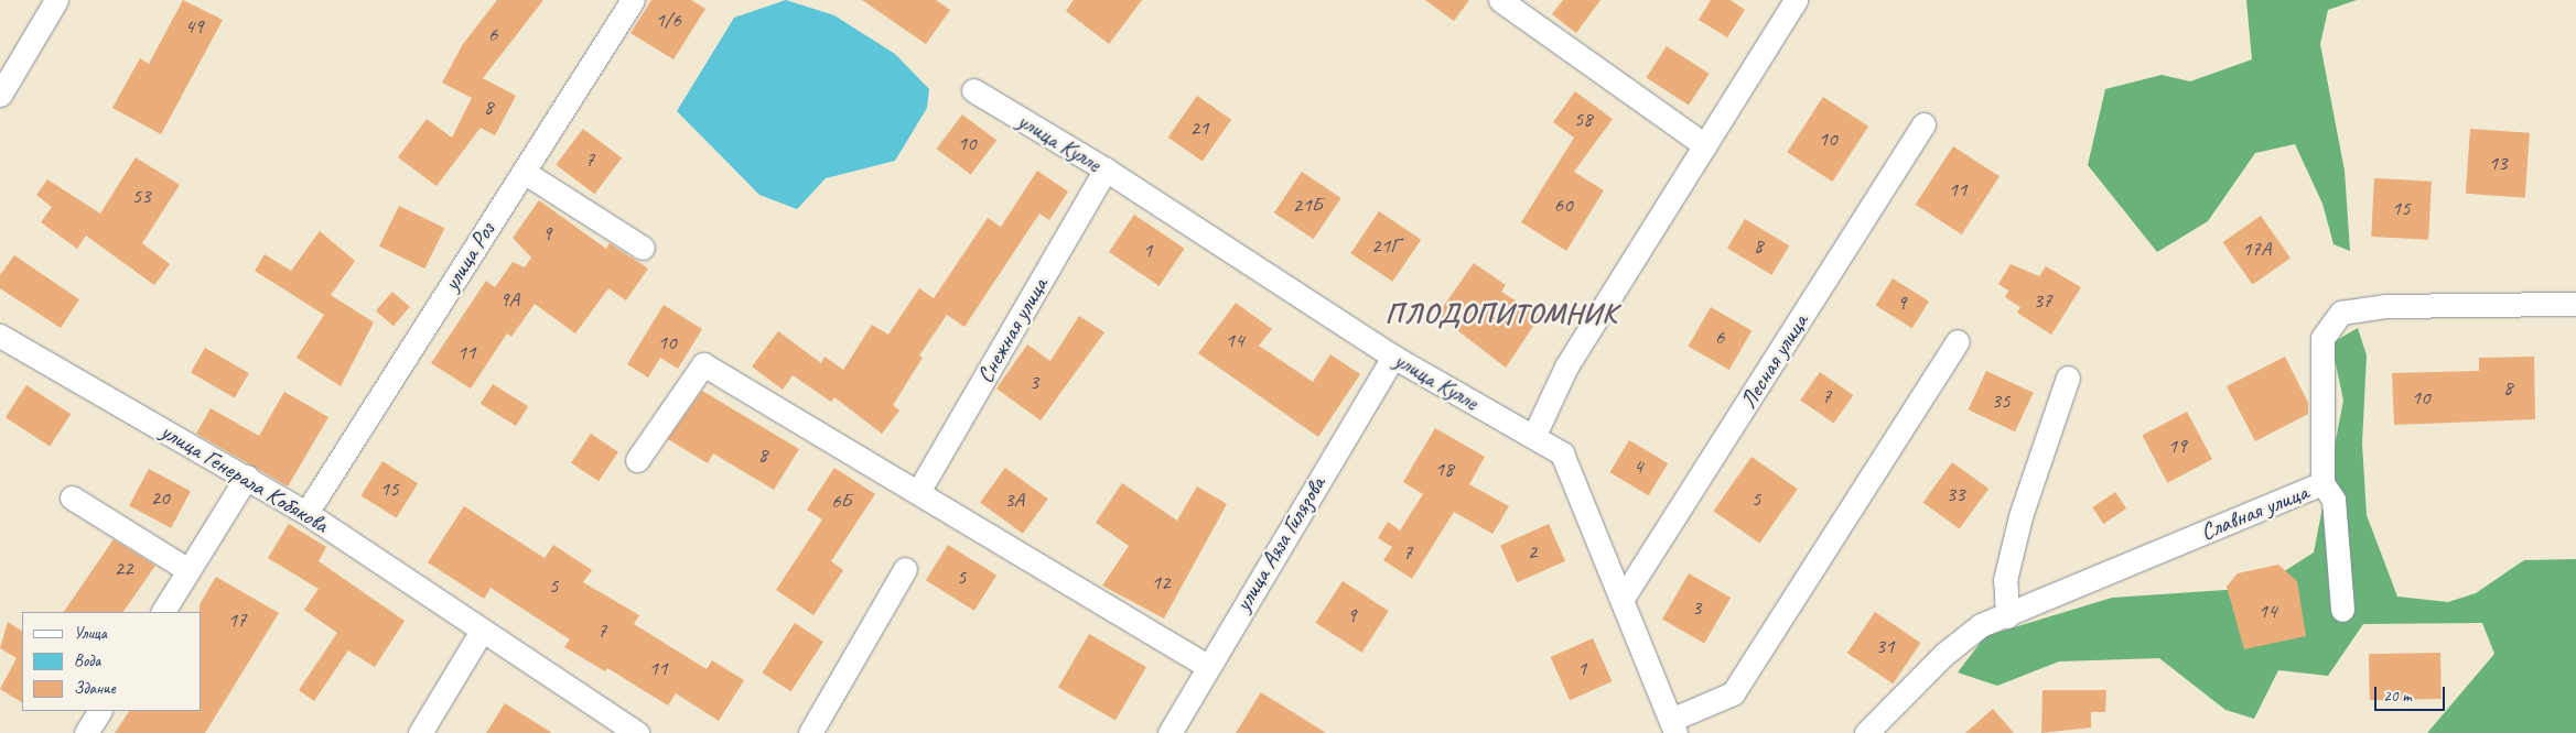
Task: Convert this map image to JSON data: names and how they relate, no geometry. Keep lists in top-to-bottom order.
{
  "streets": {
    "street": [
      "улица Кулле",
      "улица Роз",
      "Снежная улица",
      "Лесная улица",
      "улица Генерала Кобякова",
      "Славная улица",
      "улица Аяза Гилязова"
    ]
  },
  "crossings": [
    ["улица Кулле", "Снежная улица"],
    ["улица Кулле", "Лесная улица"],
    ["улица Кулле", "улица Аяза Гилязова"],
    ["улица Роз", "улица Генерала Кобякова"]
  ],
  "districts": ["ПЛОДОПИТОМНИК"],
  "house_numbers": [
    "1/6",
    "49",
    "6",
    "8",
    "58",
    "21",
    "10",
    "10",
    "7",
    "13",
    "11",
    "53",
    "21Б",
    "60",
    "15",
    "9",
    "21Г",
    "8",
    "17А",
    "1",
    "9А",
    "37",
    "9",
    "6",
    "14",
    "10",
    "11",
    "3",
    "8",
    "7",
    "10",
    "35",
    "19",
    "8",
    "4",
    "18",
    "15",
    "33",
    "20",
    "5",
    "3А",
    "6Б",
    "2",
    "7",
    "22",
    "5",
    "12",
    "5",
    "3",
    "14",
    "9",
    "17",
    "7",
    "31",
    "11",
    "1"
  ],
  "legend": ["Улица", "Вода", "Здание"],
  "scale_bar": "20 m"
}
